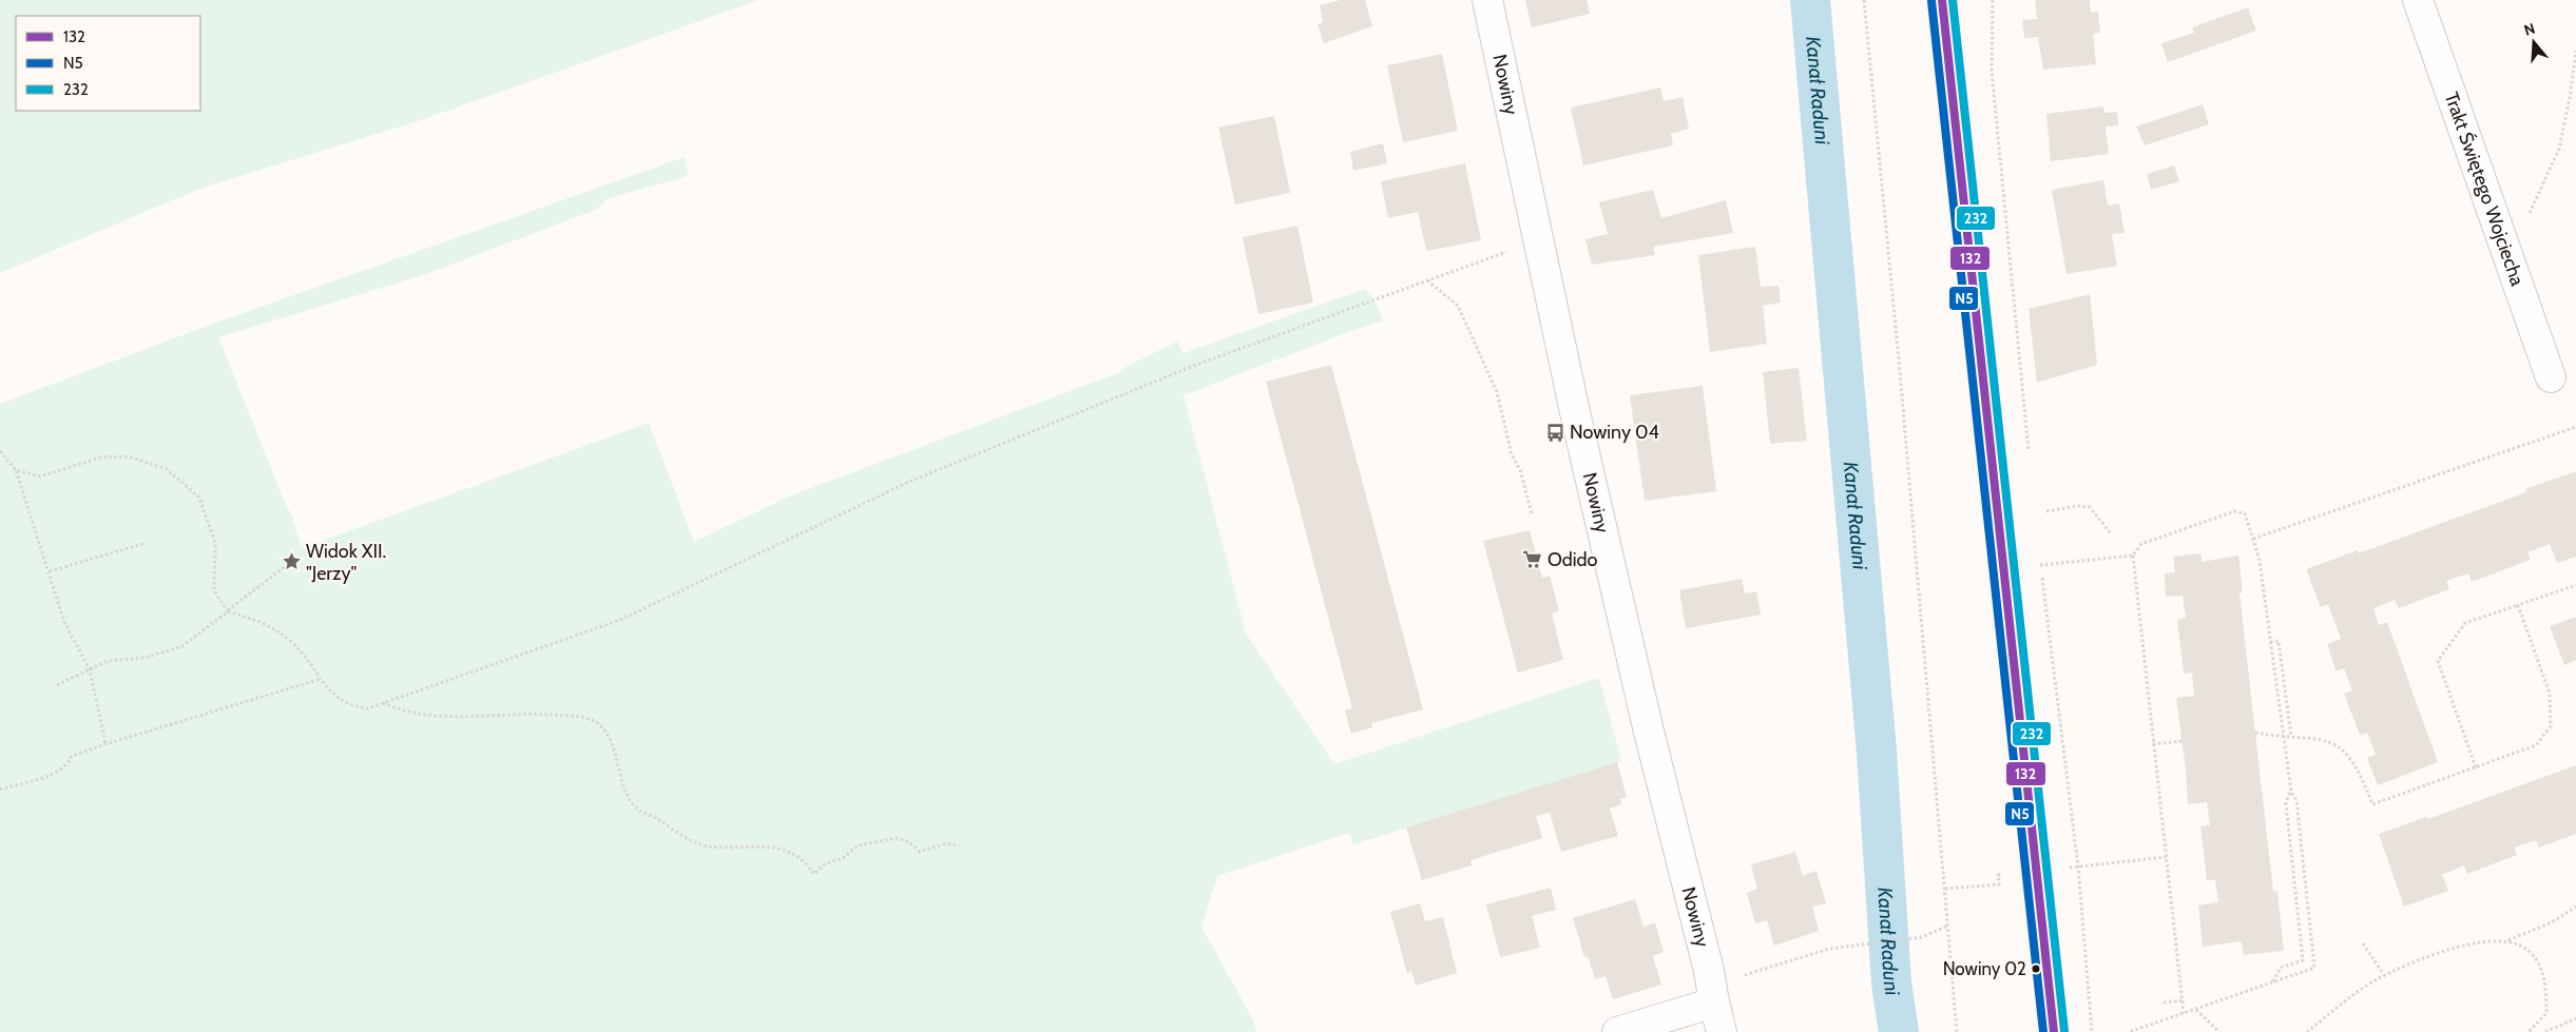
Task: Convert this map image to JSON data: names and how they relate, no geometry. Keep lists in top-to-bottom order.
{
  "streets": {
    "street": ["Nowiny", "Trakt Świętego Wojciecha"]
  },
  "water": ["Kanał Raduni"],
  "places": {
    "bus stop": ["Nowiny 04"],
    "supermarket": ["Odido"],
    "place": ["Widok XII. \"Jerzy\""],
    "other": ["Nowiny 02"]
  },
  "lines": ["transit line 132", "transit line 232", "transit line N5"],
  "legend": ["132", "N5", "232"],
  "north": "top"
}
